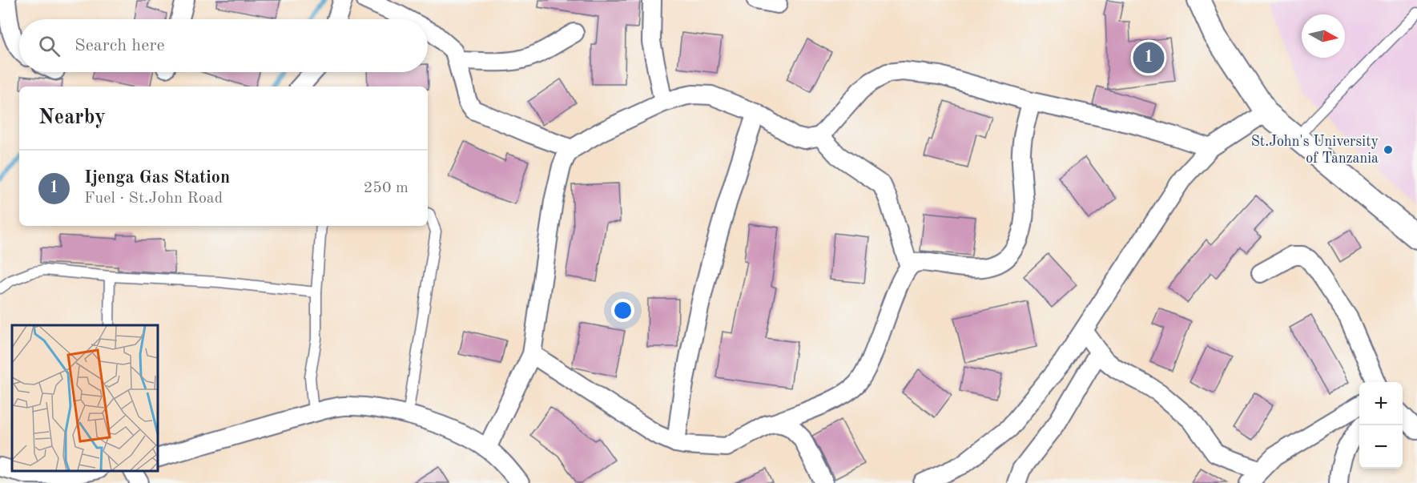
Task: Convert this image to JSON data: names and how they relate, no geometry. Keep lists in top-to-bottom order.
{
  "places": ["St.John's University of Tanzania"],
  "north": "right",
  "page": {
    "search": "Search here",
    "pins": "1",
    "heading": "Nearby",
    "list": [
      {
        "mark": "1",
        "name": "Ijenga Gas Station",
        "note": "Fuel · St.John Road",
        "value": "250 m"
      }
    ],
    "map_buttons": ["+", "−"]
  }
}
